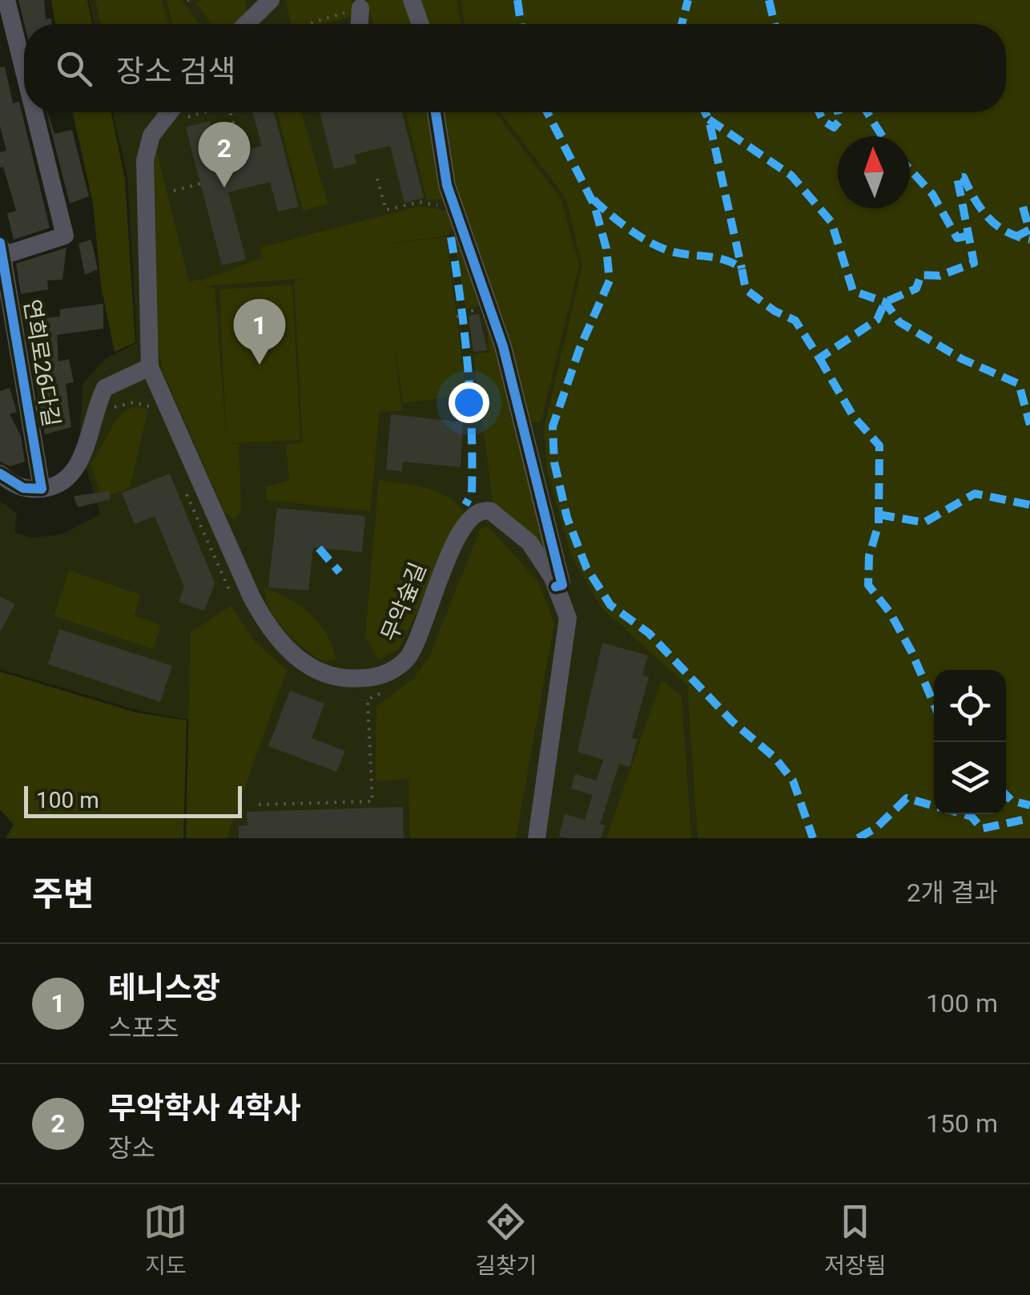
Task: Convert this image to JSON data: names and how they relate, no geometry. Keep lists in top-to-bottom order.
{
  "streets": {
    "street": ["연희로26다길", "무악숲길"]
  },
  "scale_bar": "100 m",
  "north": "top",
  "page": {
    "search": "장소 검색",
    "pins": ["2", "1"],
    "scale": "100 m",
    "heading": ["주변", "2개 결과"],
    "list": [
      {
        "mark": "1",
        "name": "테니스장",
        "note": "스포츠",
        "value": "100 m"
      },
      {
        "mark": "2",
        "name": "무악학사 4학사",
        "note": "장소",
        "value": "150 m"
      }
    ],
    "nav": ["지도", "길찾기", "저장됨"]
  }
}
